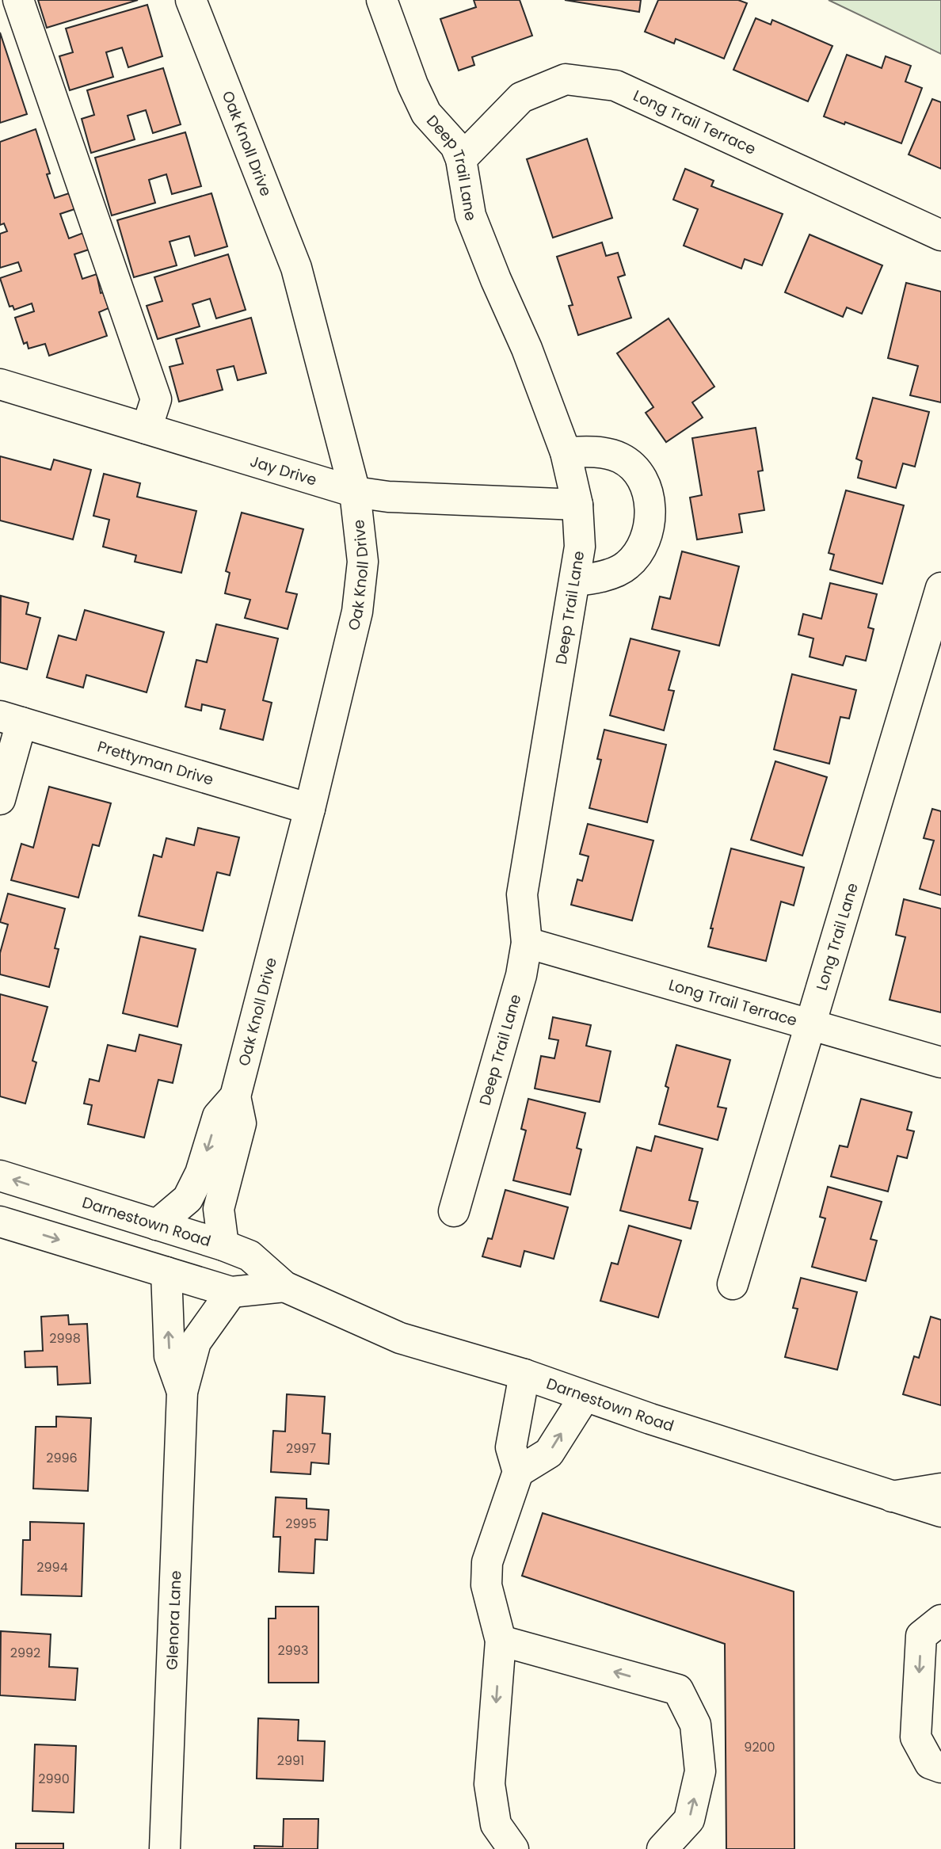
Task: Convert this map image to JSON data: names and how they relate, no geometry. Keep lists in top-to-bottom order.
{
  "streets": {
    "street": [
      "Long Trail Terrace",
      "Oak Knoll Drive",
      "Deep Trail Lane",
      "Jay Drive",
      "Prettyman Drive",
      "Long Trail Lane",
      "Darnestown Road",
      "Glenora Lane"
    ]
  },
  "crossings": [
    ["Long Trail Terrace", "Deep Trail Lane"],
    ["Long Trail Terrace", "Long Trail Lane"],
    ["Oak Knoll Drive", "Jay Drive"],
    ["Oak Knoll Drive", "Prettyman Drive"],
    ["Oak Knoll Drive", "Darnestown Road"],
    ["Deep Trail Lane", "Jay Drive"],
    ["Darnestown Road", "Glenora Lane"]
  ],
  "house_numbers": [
    "2998",
    "2997",
    "2996",
    "2995",
    "2994",
    "2993",
    "2992",
    "9200",
    "2991",
    "2990"
  ]
}
